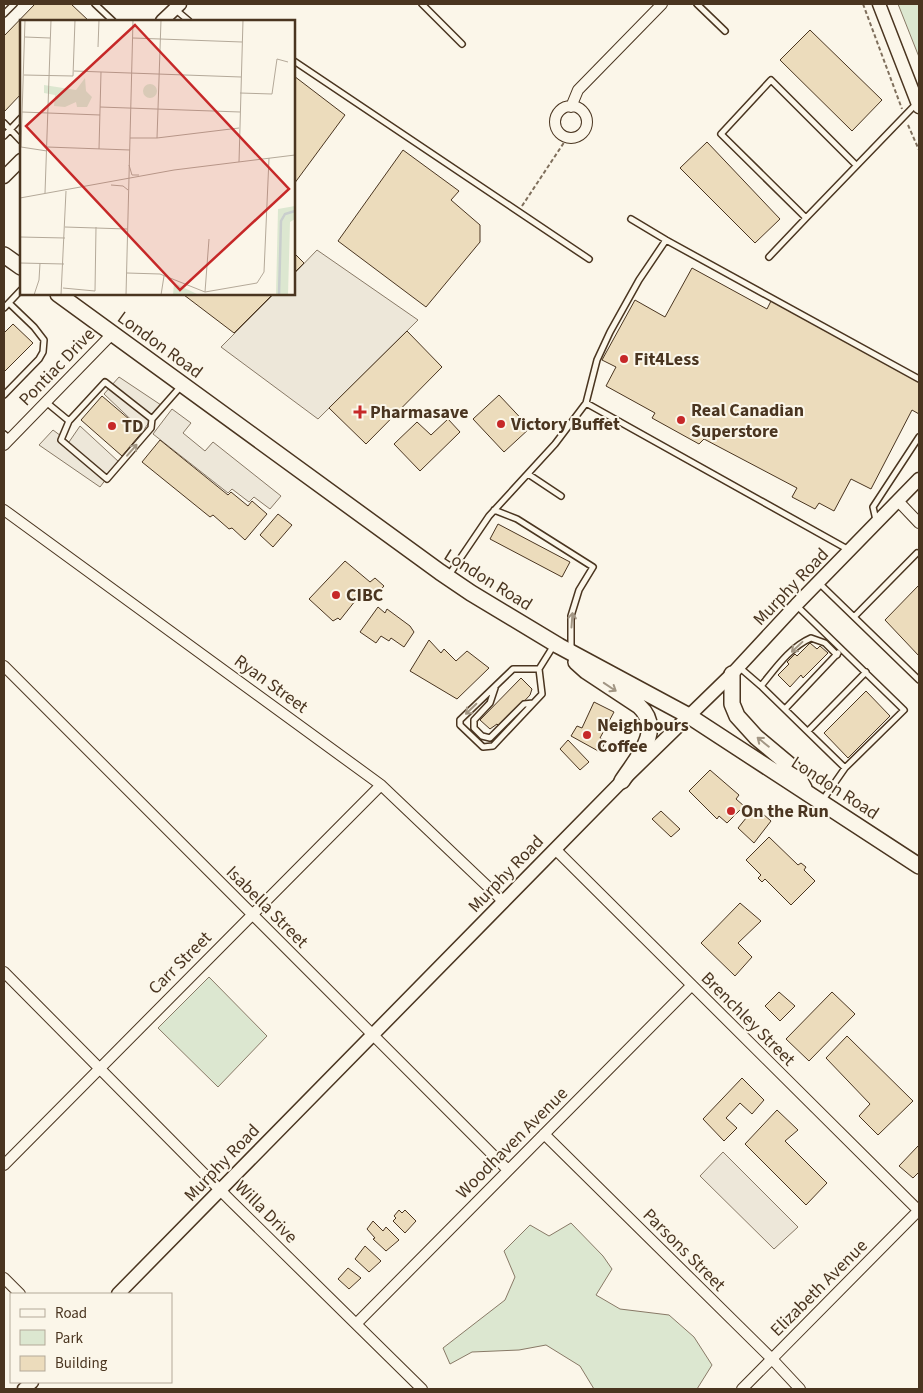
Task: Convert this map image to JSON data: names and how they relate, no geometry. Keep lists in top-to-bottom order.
{
  "streets": {
    "main road": ["London Road"],
    "street": [
      "Pontiac Drive",
      "Murphy Road",
      "Ryan Street",
      "Isabella Street",
      "Carr Street",
      "Brenchley Street",
      "Woodhaven Avenue",
      "Willa Drive",
      "Parsons Street",
      "Elizabeth Avenue"
    ]
  },
  "crossings": [
    ["London Road", "Pontiac Drive"],
    ["London Road", "Murphy Road"],
    ["Murphy Road", "Ryan Street"],
    ["Murphy Road", "Isabella Street"],
    ["Murphy Road", "Brenchley Street"],
    ["Murphy Road", "Willa Drive"],
    ["Ryan Street", "Carr Street"],
    ["Isabella Street", "Carr Street"],
    ["Isabella Street", "Woodhaven Avenue"],
    ["Carr Street", "Willa Drive"],
    ["Brenchley Street", "Woodhaven Avenue"],
    ["Brenchley Street", "Elizabeth Avenue"],
    ["Woodhaven Avenue", "Willa Drive"],
    ["Woodhaven Avenue", "Parsons Street"],
    ["Parsons Street", "Elizabeth Avenue"]
  ],
  "places": {
    "other": [
      "Fit4Less",
      "Real Canadian Superstore",
      "Victory Buffet",
      "TD",
      "CIBC",
      "Neighbours Coffee",
      "On the Run"
    ],
    "health": ["Pharmasave"]
  },
  "legend": ["Road", "Park", "Building"]
}
